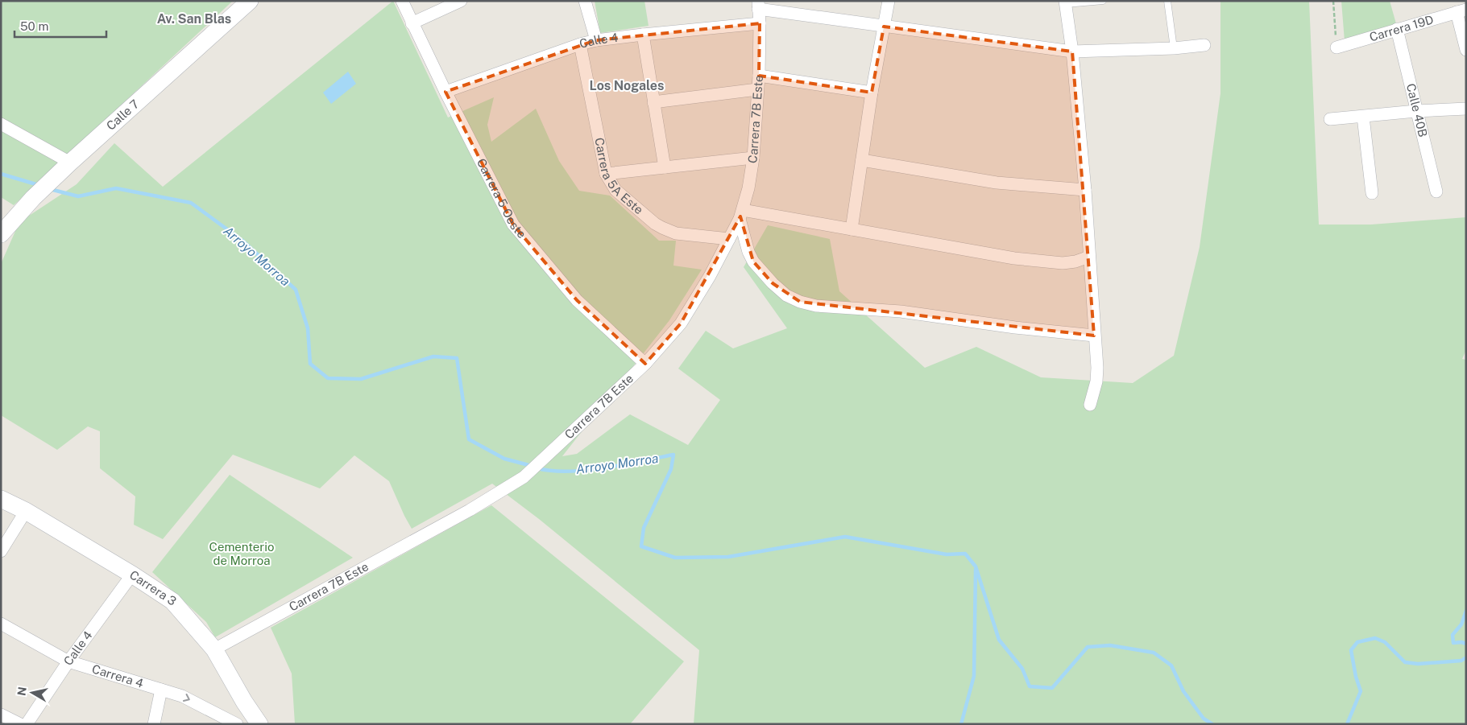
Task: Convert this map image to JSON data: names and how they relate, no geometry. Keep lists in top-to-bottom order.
{
  "streets": {
    "street": [
      "Carrera 19D",
      "Calle 4",
      "Calle 40B",
      "Calle 7",
      "Carrera 7B Este",
      "Carrera 5A Este",
      "Carrera 5 Oeste",
      "Carrera 3",
      "Carrera 4"
    ]
  },
  "crossings": [
    ["Carrera 19D", "Calle 40B"],
    ["Calle 4", "Carrera 7B Este"],
    ["Calle 4", "Carrera 5A Este"],
    ["Calle 4", "Carrera 5 Oeste"],
    ["Calle 4", "Carrera 3"],
    ["Calle 4", "Carrera 4"],
    ["Carrera 7B Este", "Carrera 5A Este"],
    ["Carrera 7B Este", "Carrera 5 Oeste"],
    ["Carrera 7B Este", "Carrera 3"]
  ],
  "districts": ["Av. San Blas", "Los Nogales"],
  "water": ["Arroyo Morroa"],
  "parks": ["Cementerio de Morroa"],
  "scale_bar": "50 m",
  "north": "left"
}
